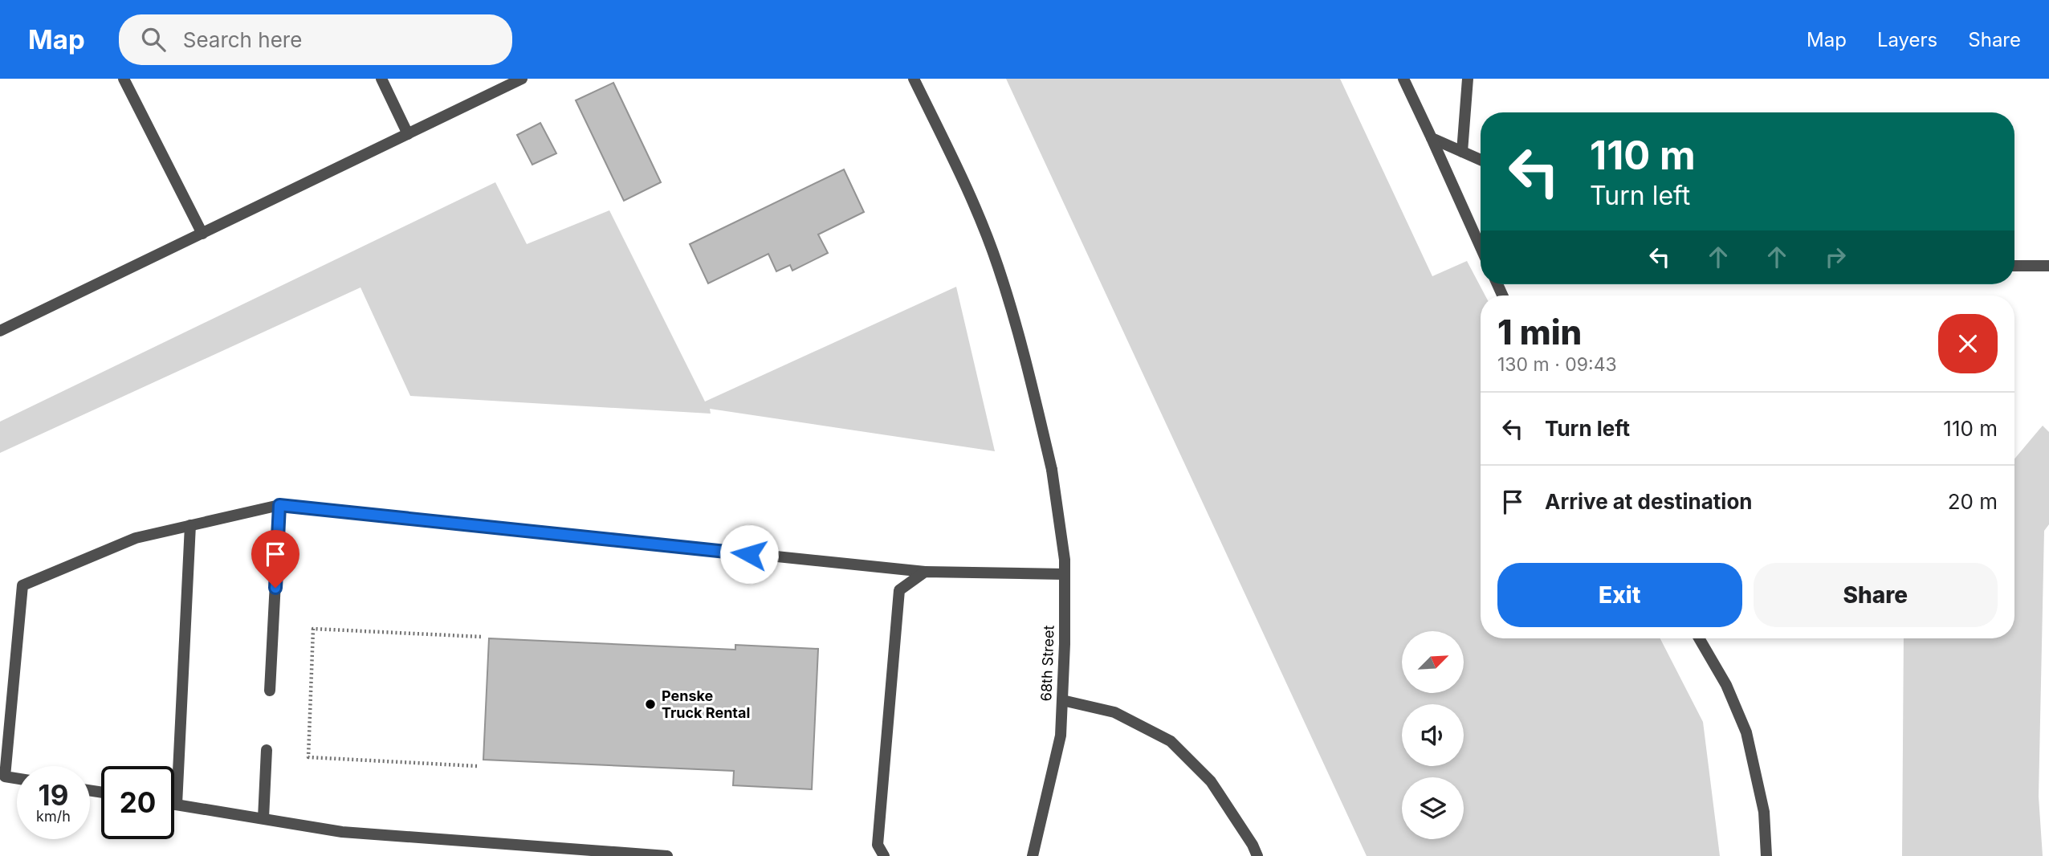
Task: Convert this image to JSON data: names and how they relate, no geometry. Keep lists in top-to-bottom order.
{
  "streets": {
    "street": ["68th Street"]
  },
  "places": ["Penske Truck Rental"],
  "north": "top right",
  "page": {
    "header": "Map",
    "search": "Search here",
    "nav": ["Map", "Layers", "Share"],
    "turn": ["110 m", "Turn left"],
    "heading": ["1 min", "130 m · 09:43"],
    "list": [
      {
        "name": "Turn left",
        "value": "110 m"
      },
      {
        "name": "Arrive at destination",
        "value": "20 m"
      }
    ],
    "buttons": ["Exit", "Share"],
    "speed": "19 km/h",
    "limit": "20"
  }
}
